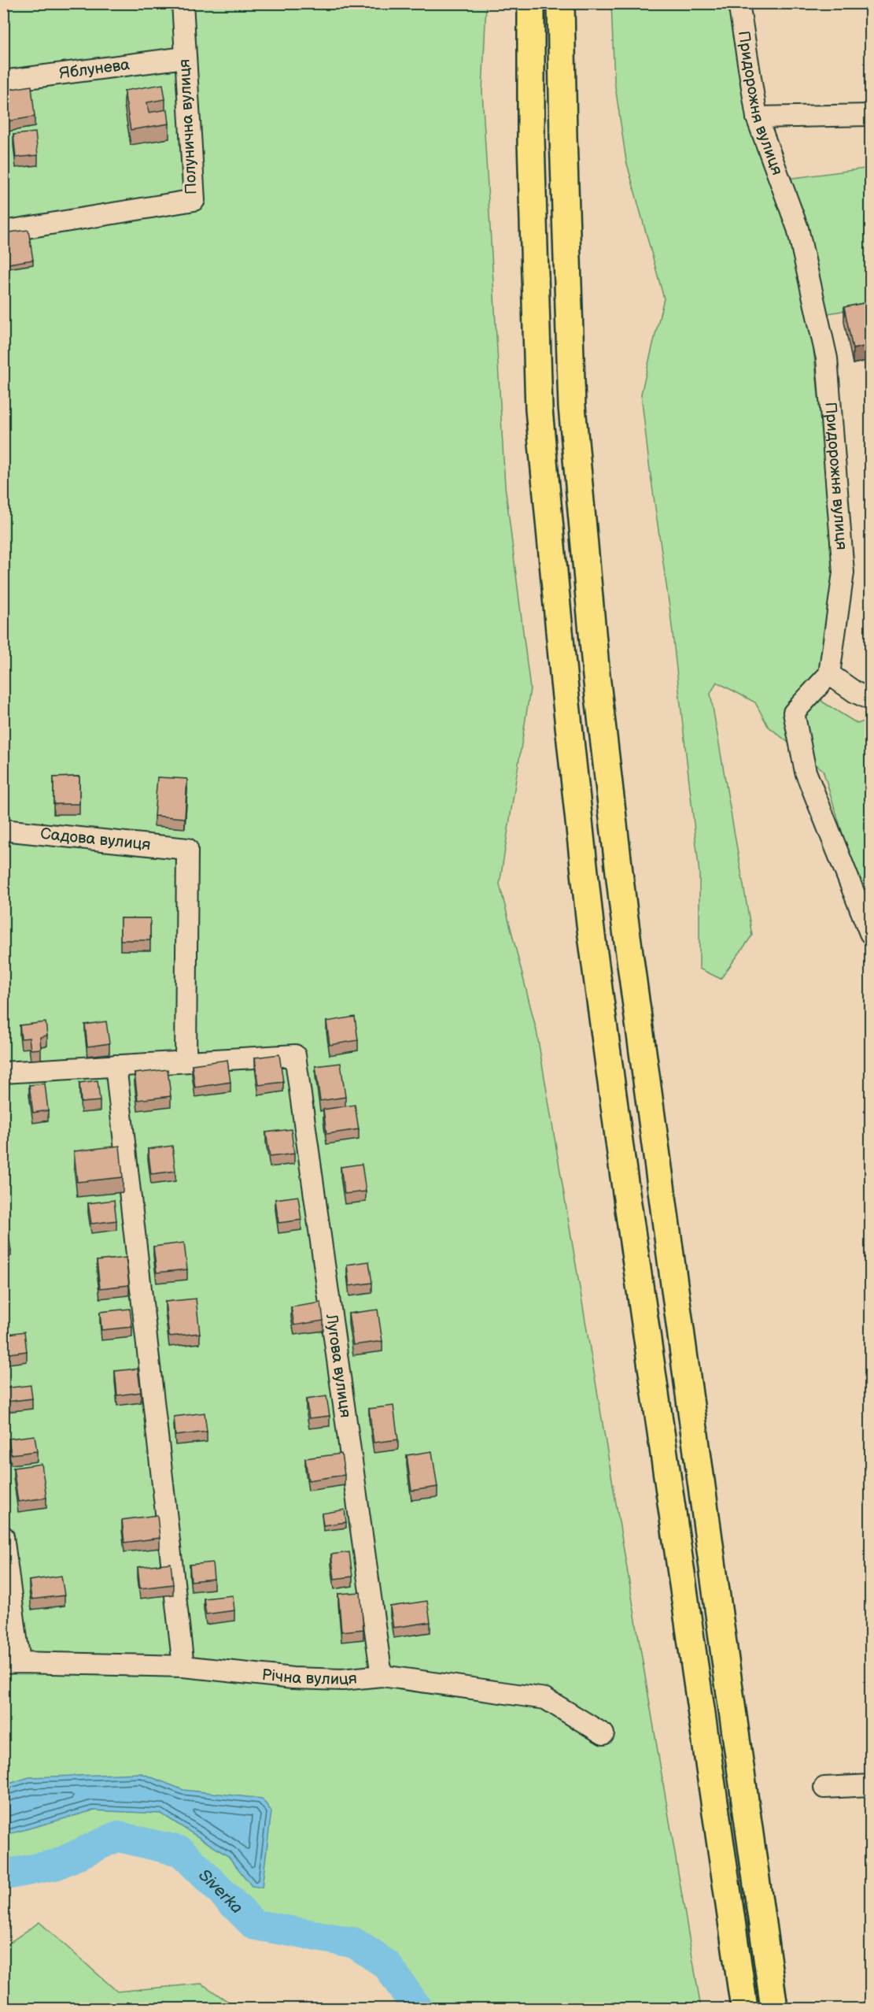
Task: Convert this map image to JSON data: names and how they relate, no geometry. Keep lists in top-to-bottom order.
{
  "streets": {
    "street": [
      "Яблунева",
      "Придорожня вулиця",
      "Полунична вулиця",
      "Садова вулиця",
      "Лугова вулиця",
      "Річна вулиця"
    ]
  },
  "crossings": [
    ["Яблунева", "Полунична вулиця"],
    ["Садова вулиця", "Лугова вулиця"],
    ["Лугова вулиця", "Річна вулиця"]
  ],
  "water": ["Siverka"]
}
